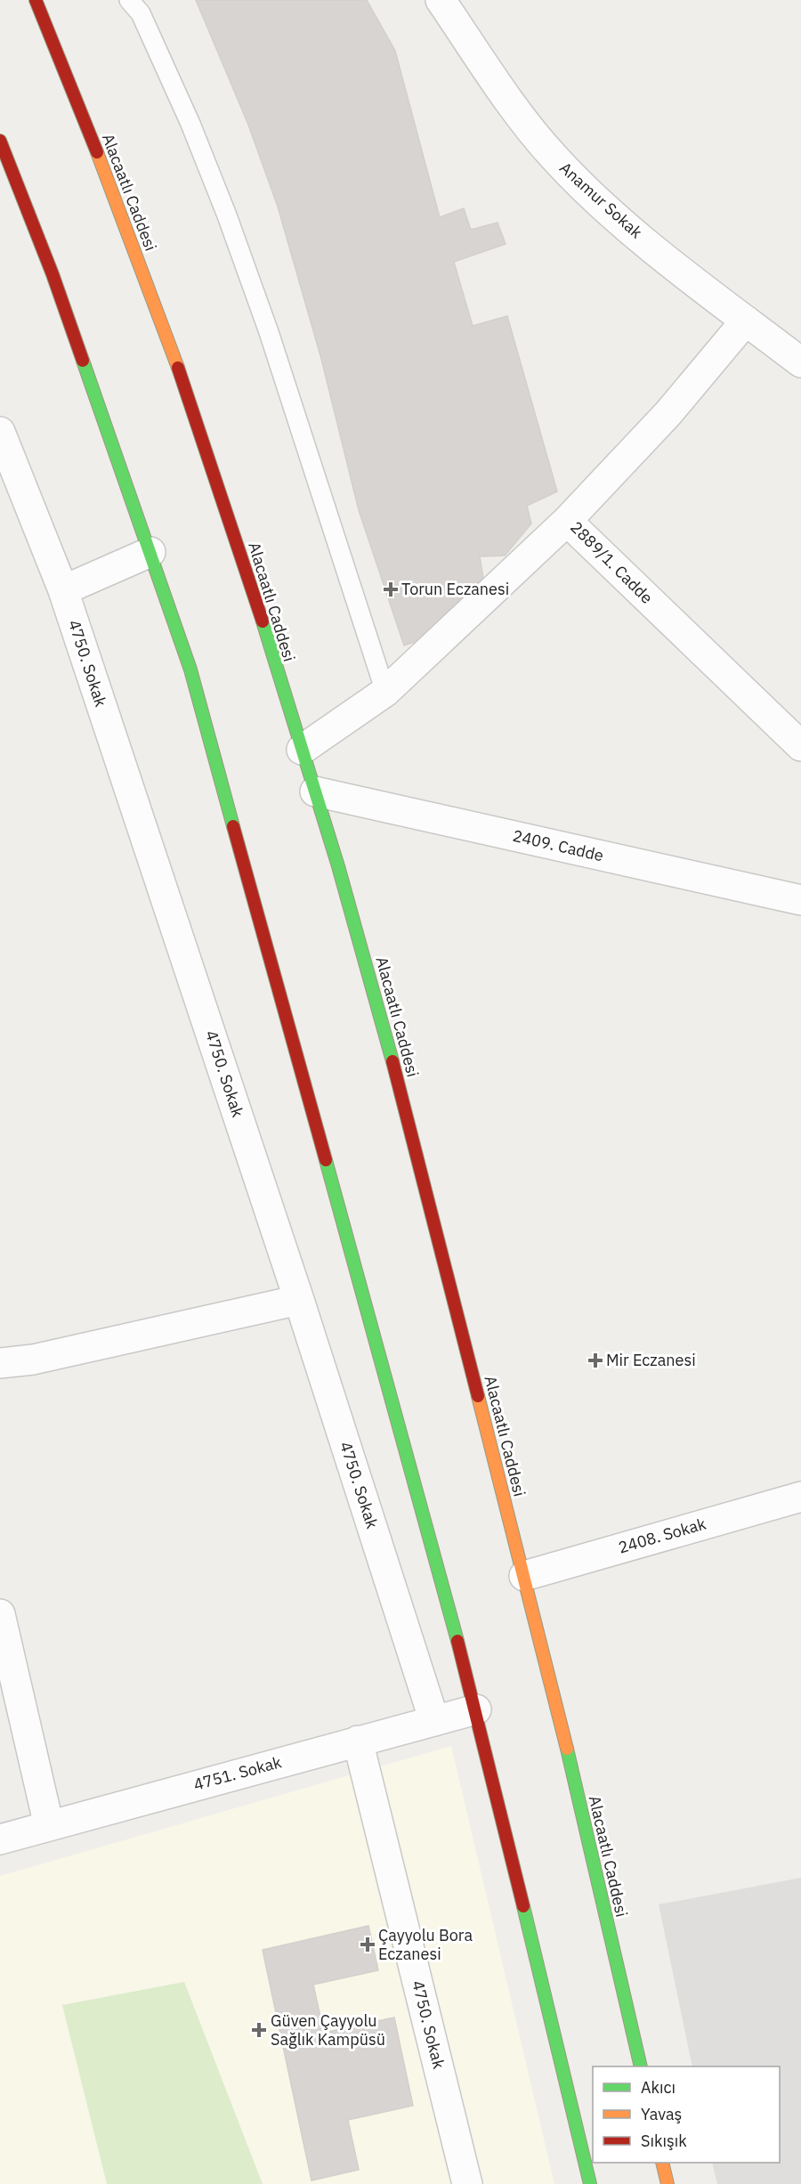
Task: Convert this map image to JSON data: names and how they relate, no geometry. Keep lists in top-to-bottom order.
{
  "streets": {
    "main road": ["Alacaatlı Caddesi"],
    "street": [
      "Anamur Sokak",
      "2889/1. Cadde",
      "4750. Sokak",
      "2409. Cadde",
      "2408. Sokak",
      "4751. Sokak"
    ]
  },
  "crossings": [
    ["Alacaatlı Caddesi", "2409. Cadde"],
    ["Alacaatlı Caddesi", "2408. Sokak"],
    ["Anamur Sokak", "2889/1. Cadde"],
    ["4750. Sokak", "4751. Sokak"]
  ],
  "places": {
    "health": [
      "Torun Eczanesi",
      "Mir Eczanesi",
      "Çayyolu Bora Eczanesi",
      "Güven Çayyolu Sağlık Kampüsü"
    ]
  },
  "legend": ["Akıcı", "Yavaş", "Sıkışık"]
}
